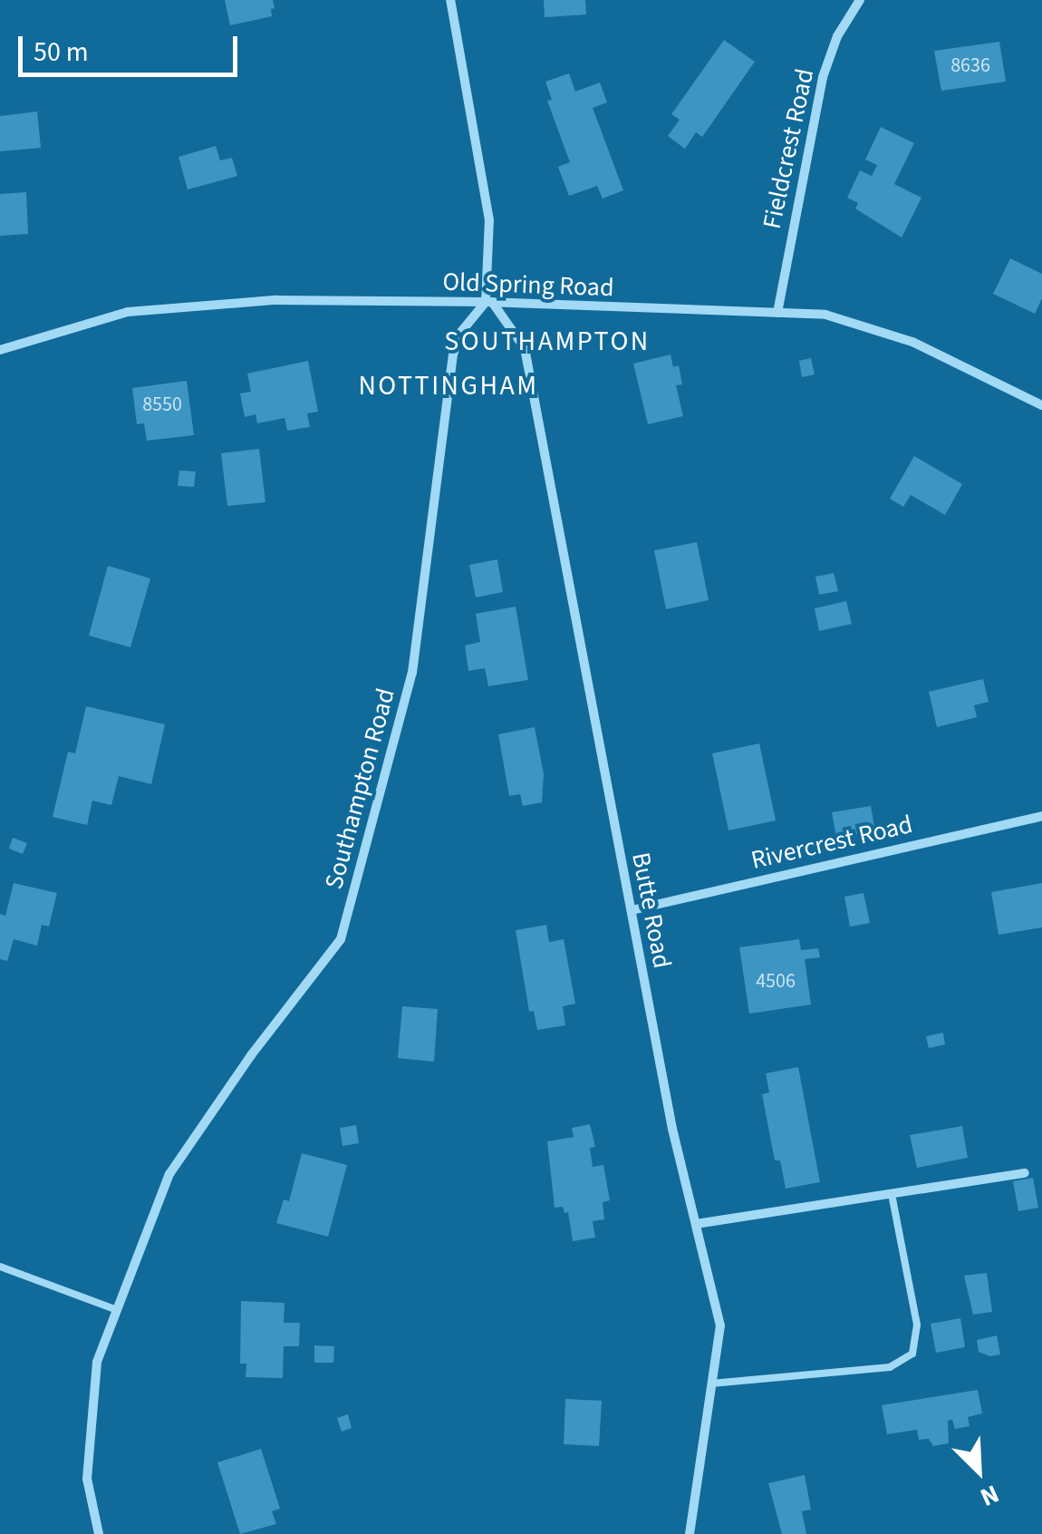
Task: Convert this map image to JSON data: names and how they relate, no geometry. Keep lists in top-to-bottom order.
{
  "streets": {
    "street": [
      "Fieldcrest Road",
      "Old Spring Road",
      "Southampton Road",
      "Rivercrest Road",
      "Butte Road"
    ]
  },
  "crossings": [
    ["Fieldcrest Road", "Old Spring Road"],
    ["Old Spring Road", "Southampton Road"],
    ["Old Spring Road", "Butte Road"],
    ["Southampton Road", "Butte Road"],
    ["Rivercrest Road", "Butte Road"]
  ],
  "districts": ["SOUTHAMPTON", "NOTTINGHAM"],
  "house_numbers": ["8636", "8550", "4506"],
  "scale_bar": "50 m",
  "north": "bottom right"
}
